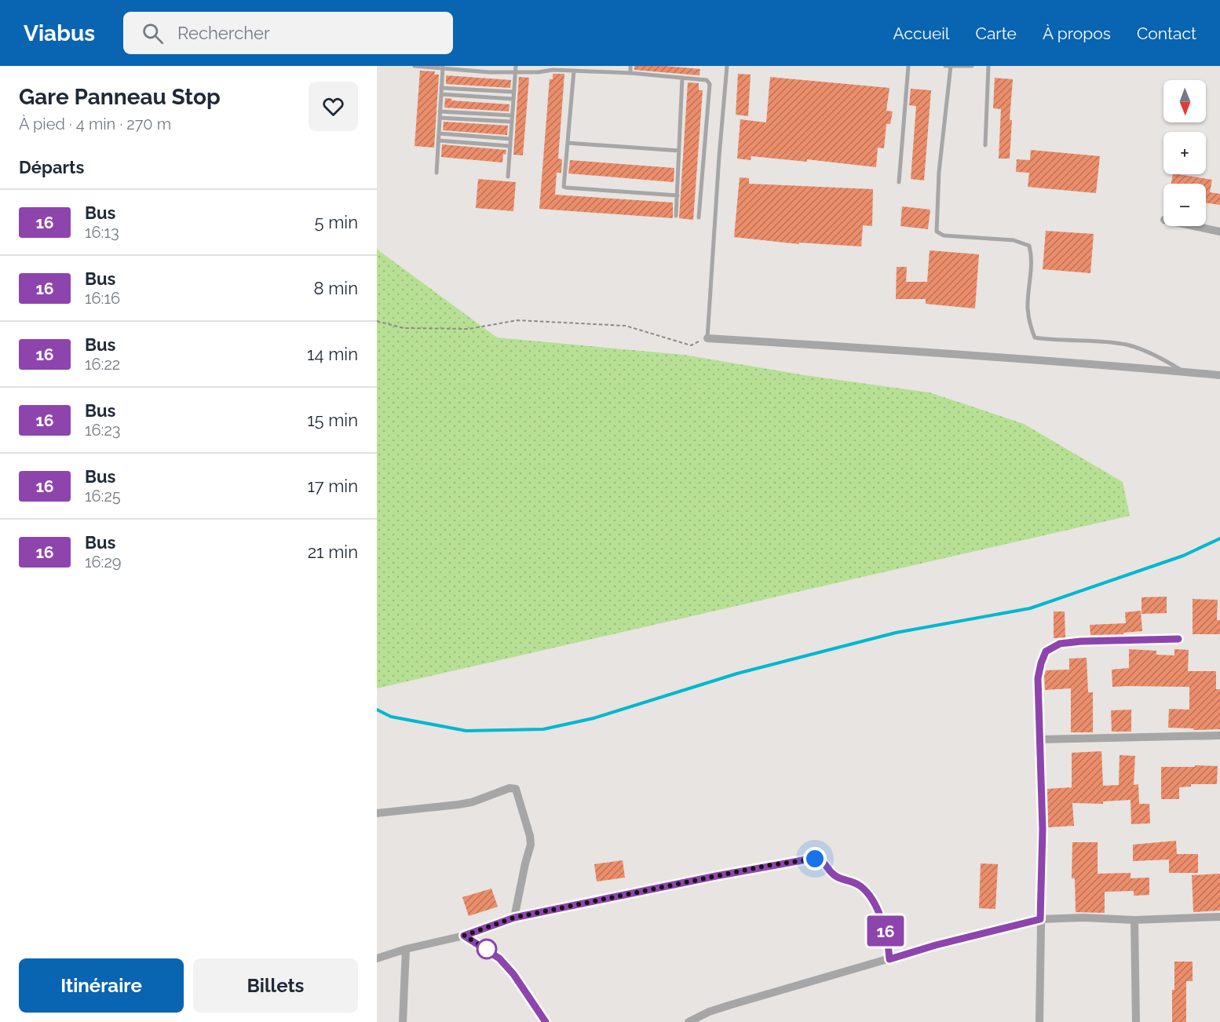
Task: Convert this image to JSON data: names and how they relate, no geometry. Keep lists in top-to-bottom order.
{
  "lines": ["bus line 16"],
  "north": "bottom",
  "page": {
    "header": "Viabus",
    "search": "Rechercher",
    "nav": [
      "Accueil",
      "Carte",
      "À propos",
      "Contact"
    ],
    "heading": [
      ["Gare Panneau Stop", "À pied · 4 min · 270 m"],
      "Départs"
    ],
    "on_map": "16",
    "map_buttons": ["+", "−"],
    "list": [
      {
        "mark": "16",
        "name": "Bus",
        "note": "16:13",
        "value": "5 min"
      },
      {
        "mark": "16",
        "name": "Bus",
        "note": "16:16",
        "value": "8 min"
      },
      {
        "mark": "16",
        "name": "Bus",
        "note": "16:22",
        "value": "14 min"
      },
      {
        "mark": "16",
        "name": "Bus",
        "note": "16:23",
        "value": "15 min"
      },
      {
        "mark": "16",
        "name": "Bus",
        "note": "16:25",
        "value": "17 min"
      },
      {
        "mark": "16",
        "name": "Bus",
        "note": "16:29",
        "value": "21 min"
      }
    ],
    "buttons": ["Itinéraire", "Billets"]
  }
}
